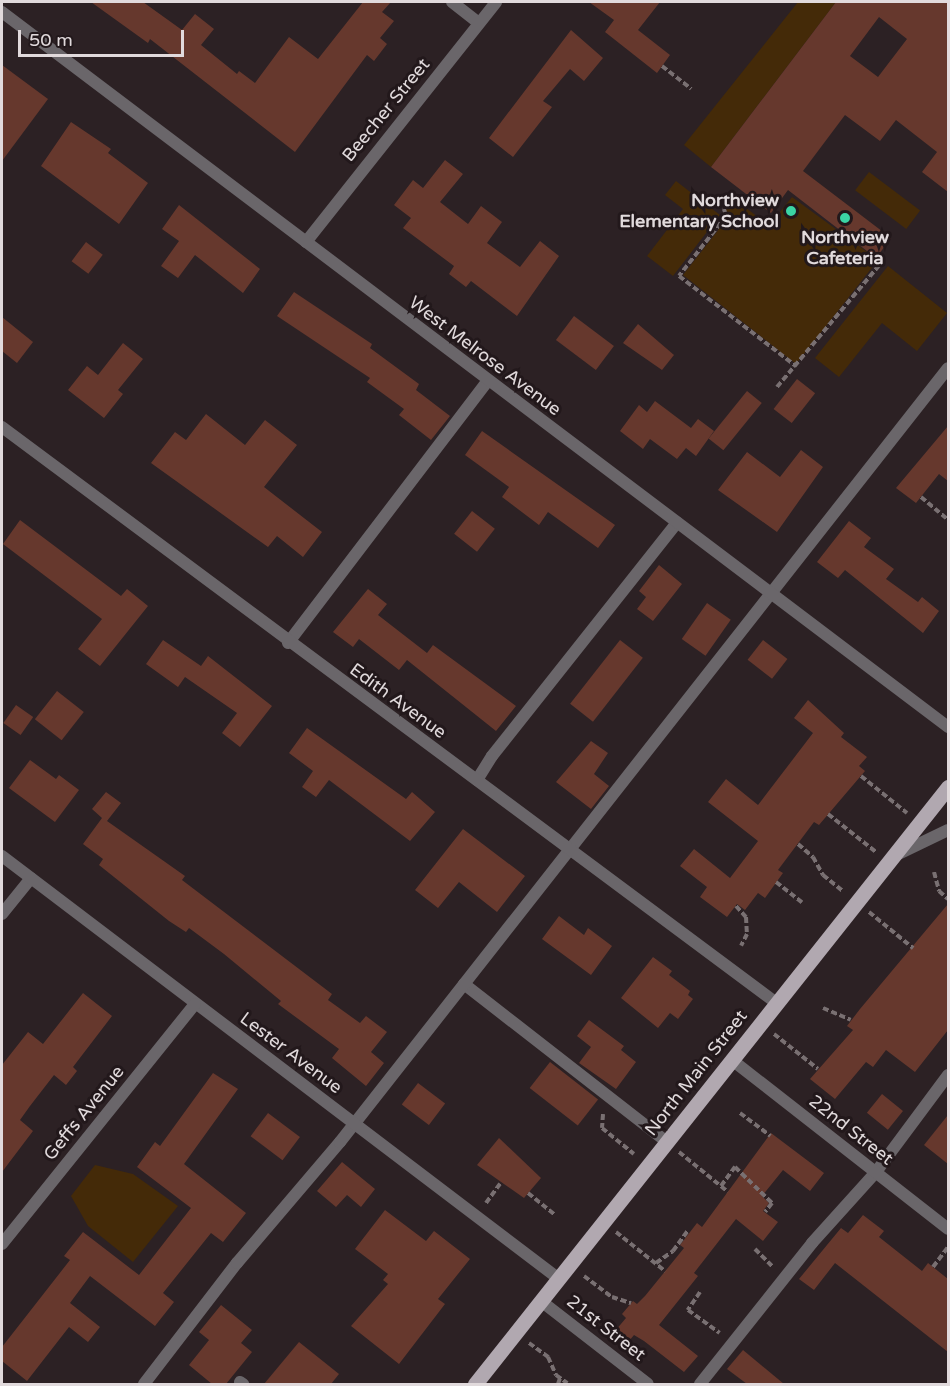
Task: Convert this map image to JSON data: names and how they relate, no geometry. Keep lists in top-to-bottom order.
{
  "streets": {
    "main road": ["North Main Street"],
    "street": [
      "Beecher Street",
      "West Melrose Avenue",
      "Edith Avenue",
      "Lester Avenue",
      "Geffs Avenue",
      "22nd Street",
      "21st Street"
    ]
  },
  "crossings": [
    ["Beecher Street", "West Melrose Avenue"],
    ["Edith Avenue", "North Main Street"],
    ["Lester Avenue", "North Main Street"],
    ["Lester Avenue", "Geffs Avenue"],
    ["North Main Street", "22nd Street"],
    ["North Main Street", "21st Street"]
  ],
  "places": ["Northview Elementary School", "Northview Cafeteria"],
  "scale_bar": "50 m"
}
